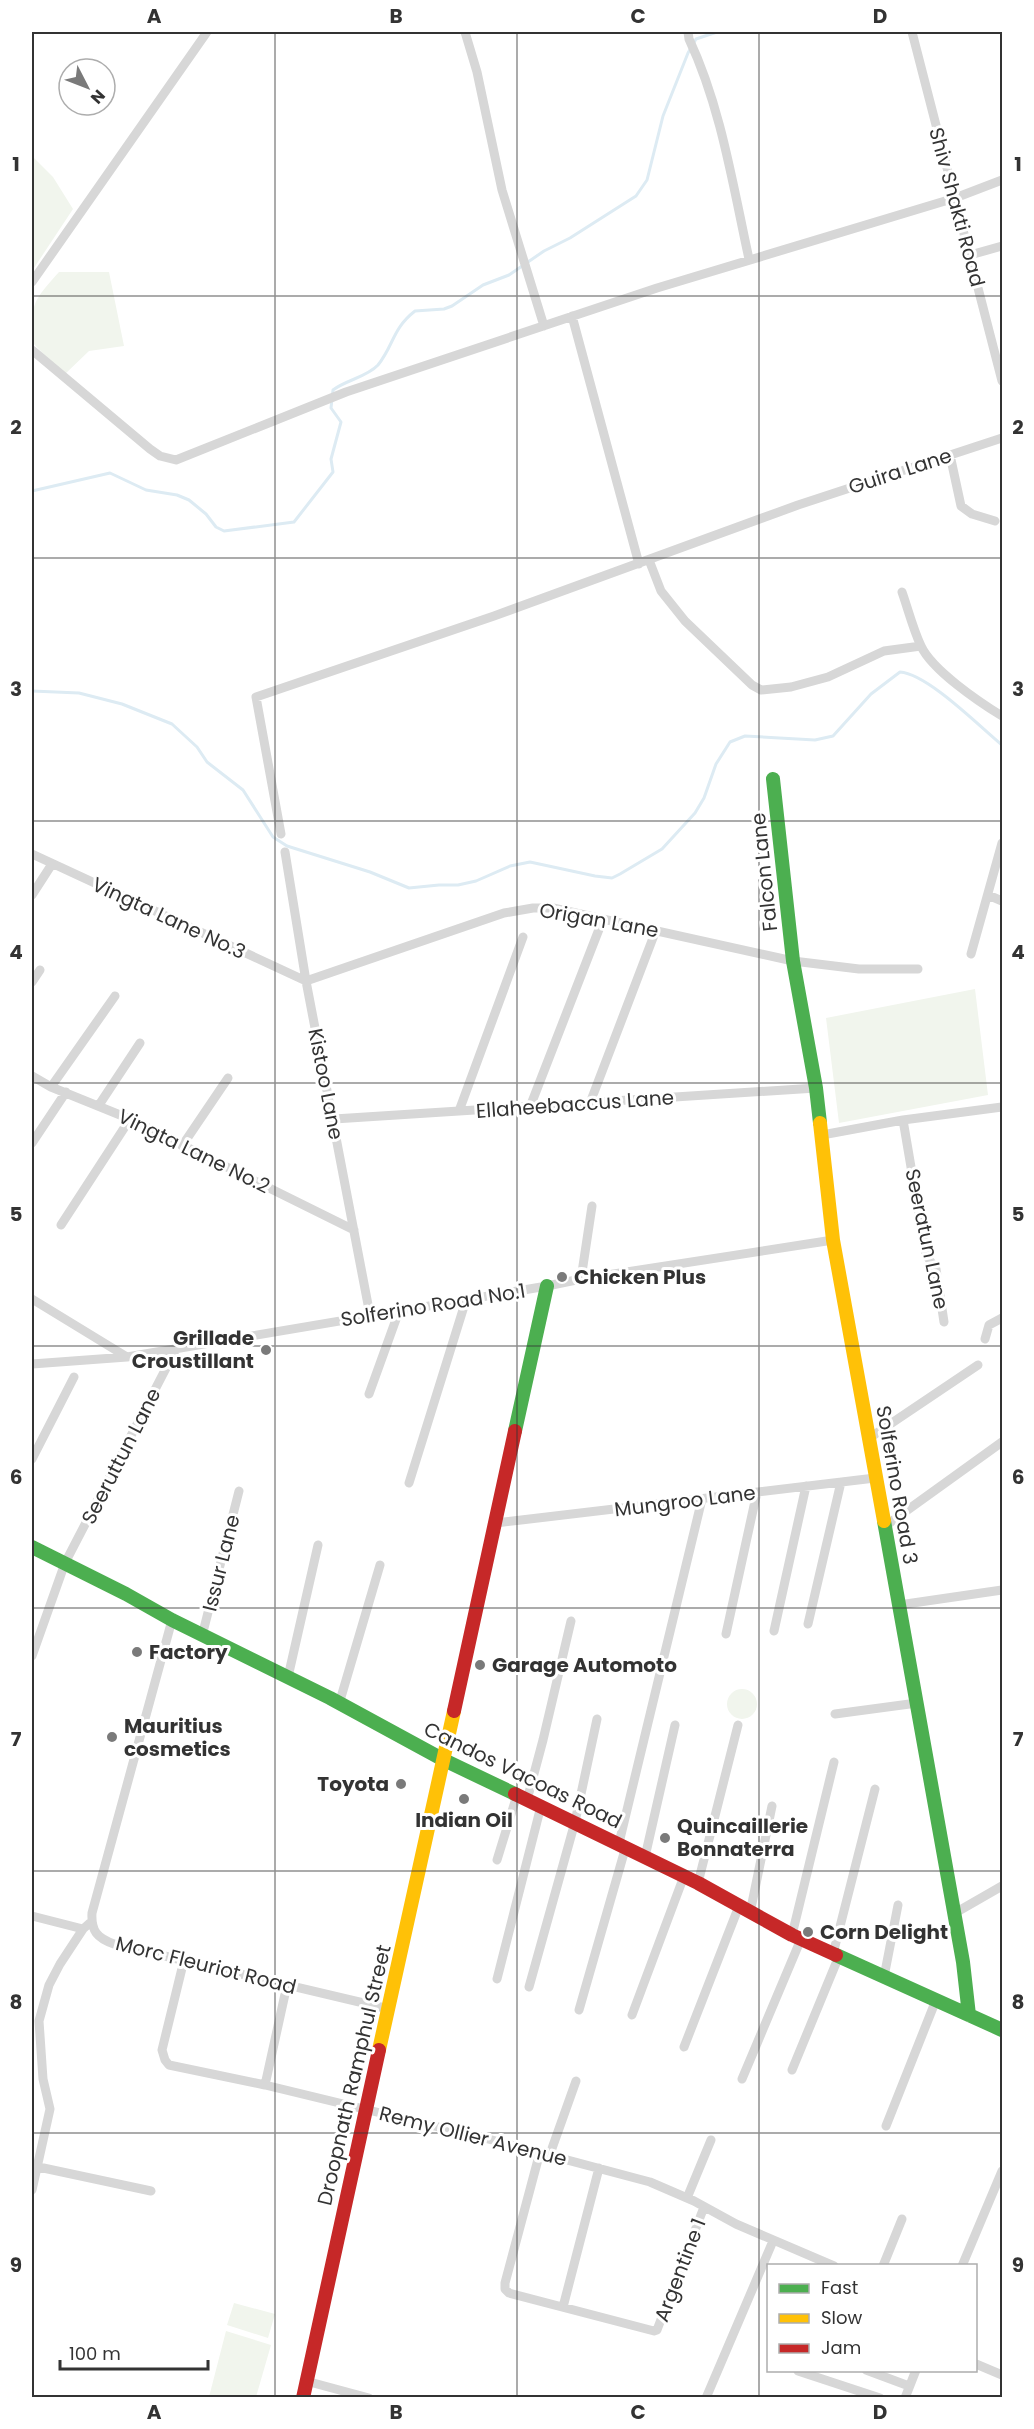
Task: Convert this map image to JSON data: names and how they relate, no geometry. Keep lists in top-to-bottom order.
{
  "streets": {
    "street": [
      "Shiv Shakti Road",
      "Guira Lane",
      "Falcon Lane",
      "Vingta Lane No.3",
      "Origan Lane",
      "Kistoo Lane",
      "Ellaheebaccus Lane",
      "Vingta Lane No.2",
      "Seeratun Lane",
      "Solferino Road No.1",
      "Seeruttun Lane",
      "Solferino Road 3",
      "Mungroo Lane",
      "Issur Lane",
      "Candos Vacoas Road",
      "Morc Fleuriot Road",
      "Droopnath Ramphul Street",
      "Remy Ollier Avenue",
      "Argentine 1"
    ]
  },
  "crossings": [
    ["Falcon Lane", "Origan Lane"],
    ["Falcon Lane", "Solferino Road 3"],
    ["Vingta Lane No.3", "Origan Lane"],
    ["Vingta Lane No.3", "Kistoo Lane"],
    ["Origan Lane", "Kistoo Lane"],
    ["Origan Lane", "Solferino Road 3"],
    ["Kistoo Lane", "Ellaheebaccus Lane"],
    ["Kistoo Lane", "Vingta Lane No.2"],
    ["Kistoo Lane", "Solferino Road No.1"],
    ["Ellaheebaccus Lane", "Solferino Road 3"],
    ["Solferino Road No.1", "Seeruttun Lane"],
    ["Solferino Road No.1", "Solferino Road 3"],
    ["Solferino Road No.1", "Droopnath Ramphul Street"],
    ["Seeruttun Lane", "Candos Vacoas Road"],
    ["Solferino Road 3", "Mungroo Lane"],
    ["Solferino Road 3", "Candos Vacoas Road"],
    ["Mungroo Lane", "Droopnath Ramphul Street"],
    ["Issur Lane", "Candos Vacoas Road"],
    ["Candos Vacoas Road", "Droopnath Ramphul Street"],
    ["Morc Fleuriot Road", "Droopnath Ramphul Street"],
    ["Morc Fleuriot Road", "Remy Ollier Avenue"],
    ["Droopnath Ramphul Street", "Remy Ollier Avenue"],
    ["Remy Ollier Avenue", "Argentine 1"]
  ],
  "places": [
    "Chicken Plus",
    "Grillade Croustillant",
    "Factory",
    "Garage Automoto",
    "Mauritius cosmetics",
    "Toyota",
    "Indian Oil",
    "Quincaillerie Bonnaterra",
    "Corn Delight"
  ],
  "legend": ["Fast", "Slow", "Jam"],
  "scale_bar": "100 m",
  "north": "bottom right",
  "grid": {
    "columns": [
      "A",
      "B",
      "C",
      "D"
    ],
    "rows": [
      "1",
      "2",
      "3",
      "4",
      "5",
      "6",
      "7",
      "8",
      "9"
    ]
  }
}
